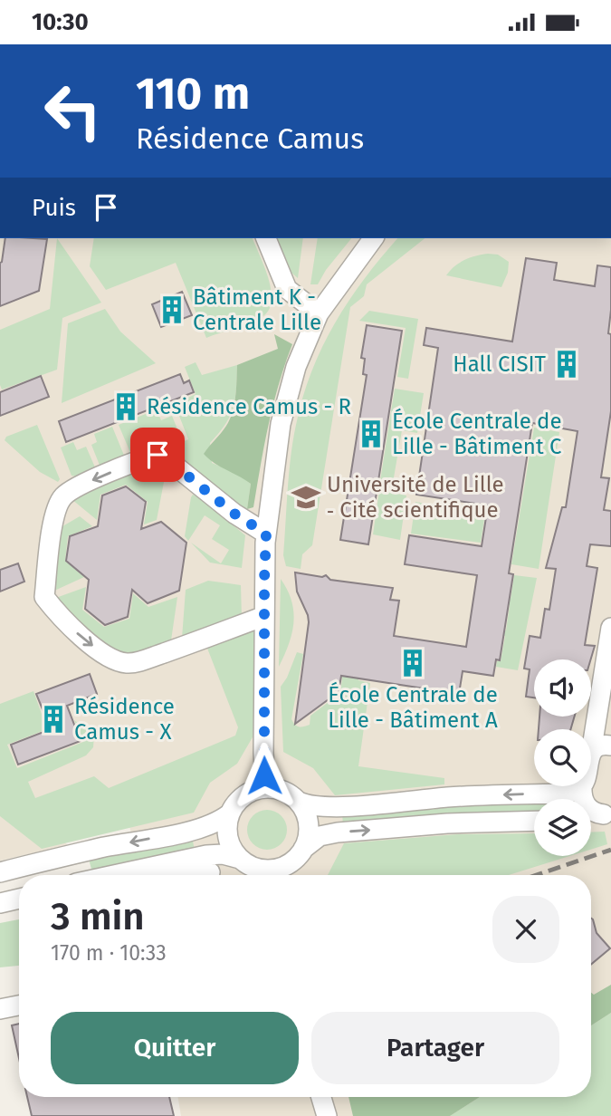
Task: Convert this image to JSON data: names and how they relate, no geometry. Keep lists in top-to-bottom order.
{
  "places": {
    "building": [
      "Bâtiment K - Centrale Lille",
      "Hall CISIT",
      "Résidence Camus - R",
      "École Centrale de Lille - Bâtiment C",
      "École Centrale de Lille - Bâtiment A",
      "Résidence Camus - X"
    ],
    "school or university": ["Université de Lille ‐ Cité scientifique"]
  },
  "page": {
    "status": "10:30",
    "turn": ["110 m", "Résidence Camus"],
    "then": "Puis",
    "heading": ["3 min", "170 m · 10:33"],
    "buttons": ["Quitter", "Partager"]
  }
}
